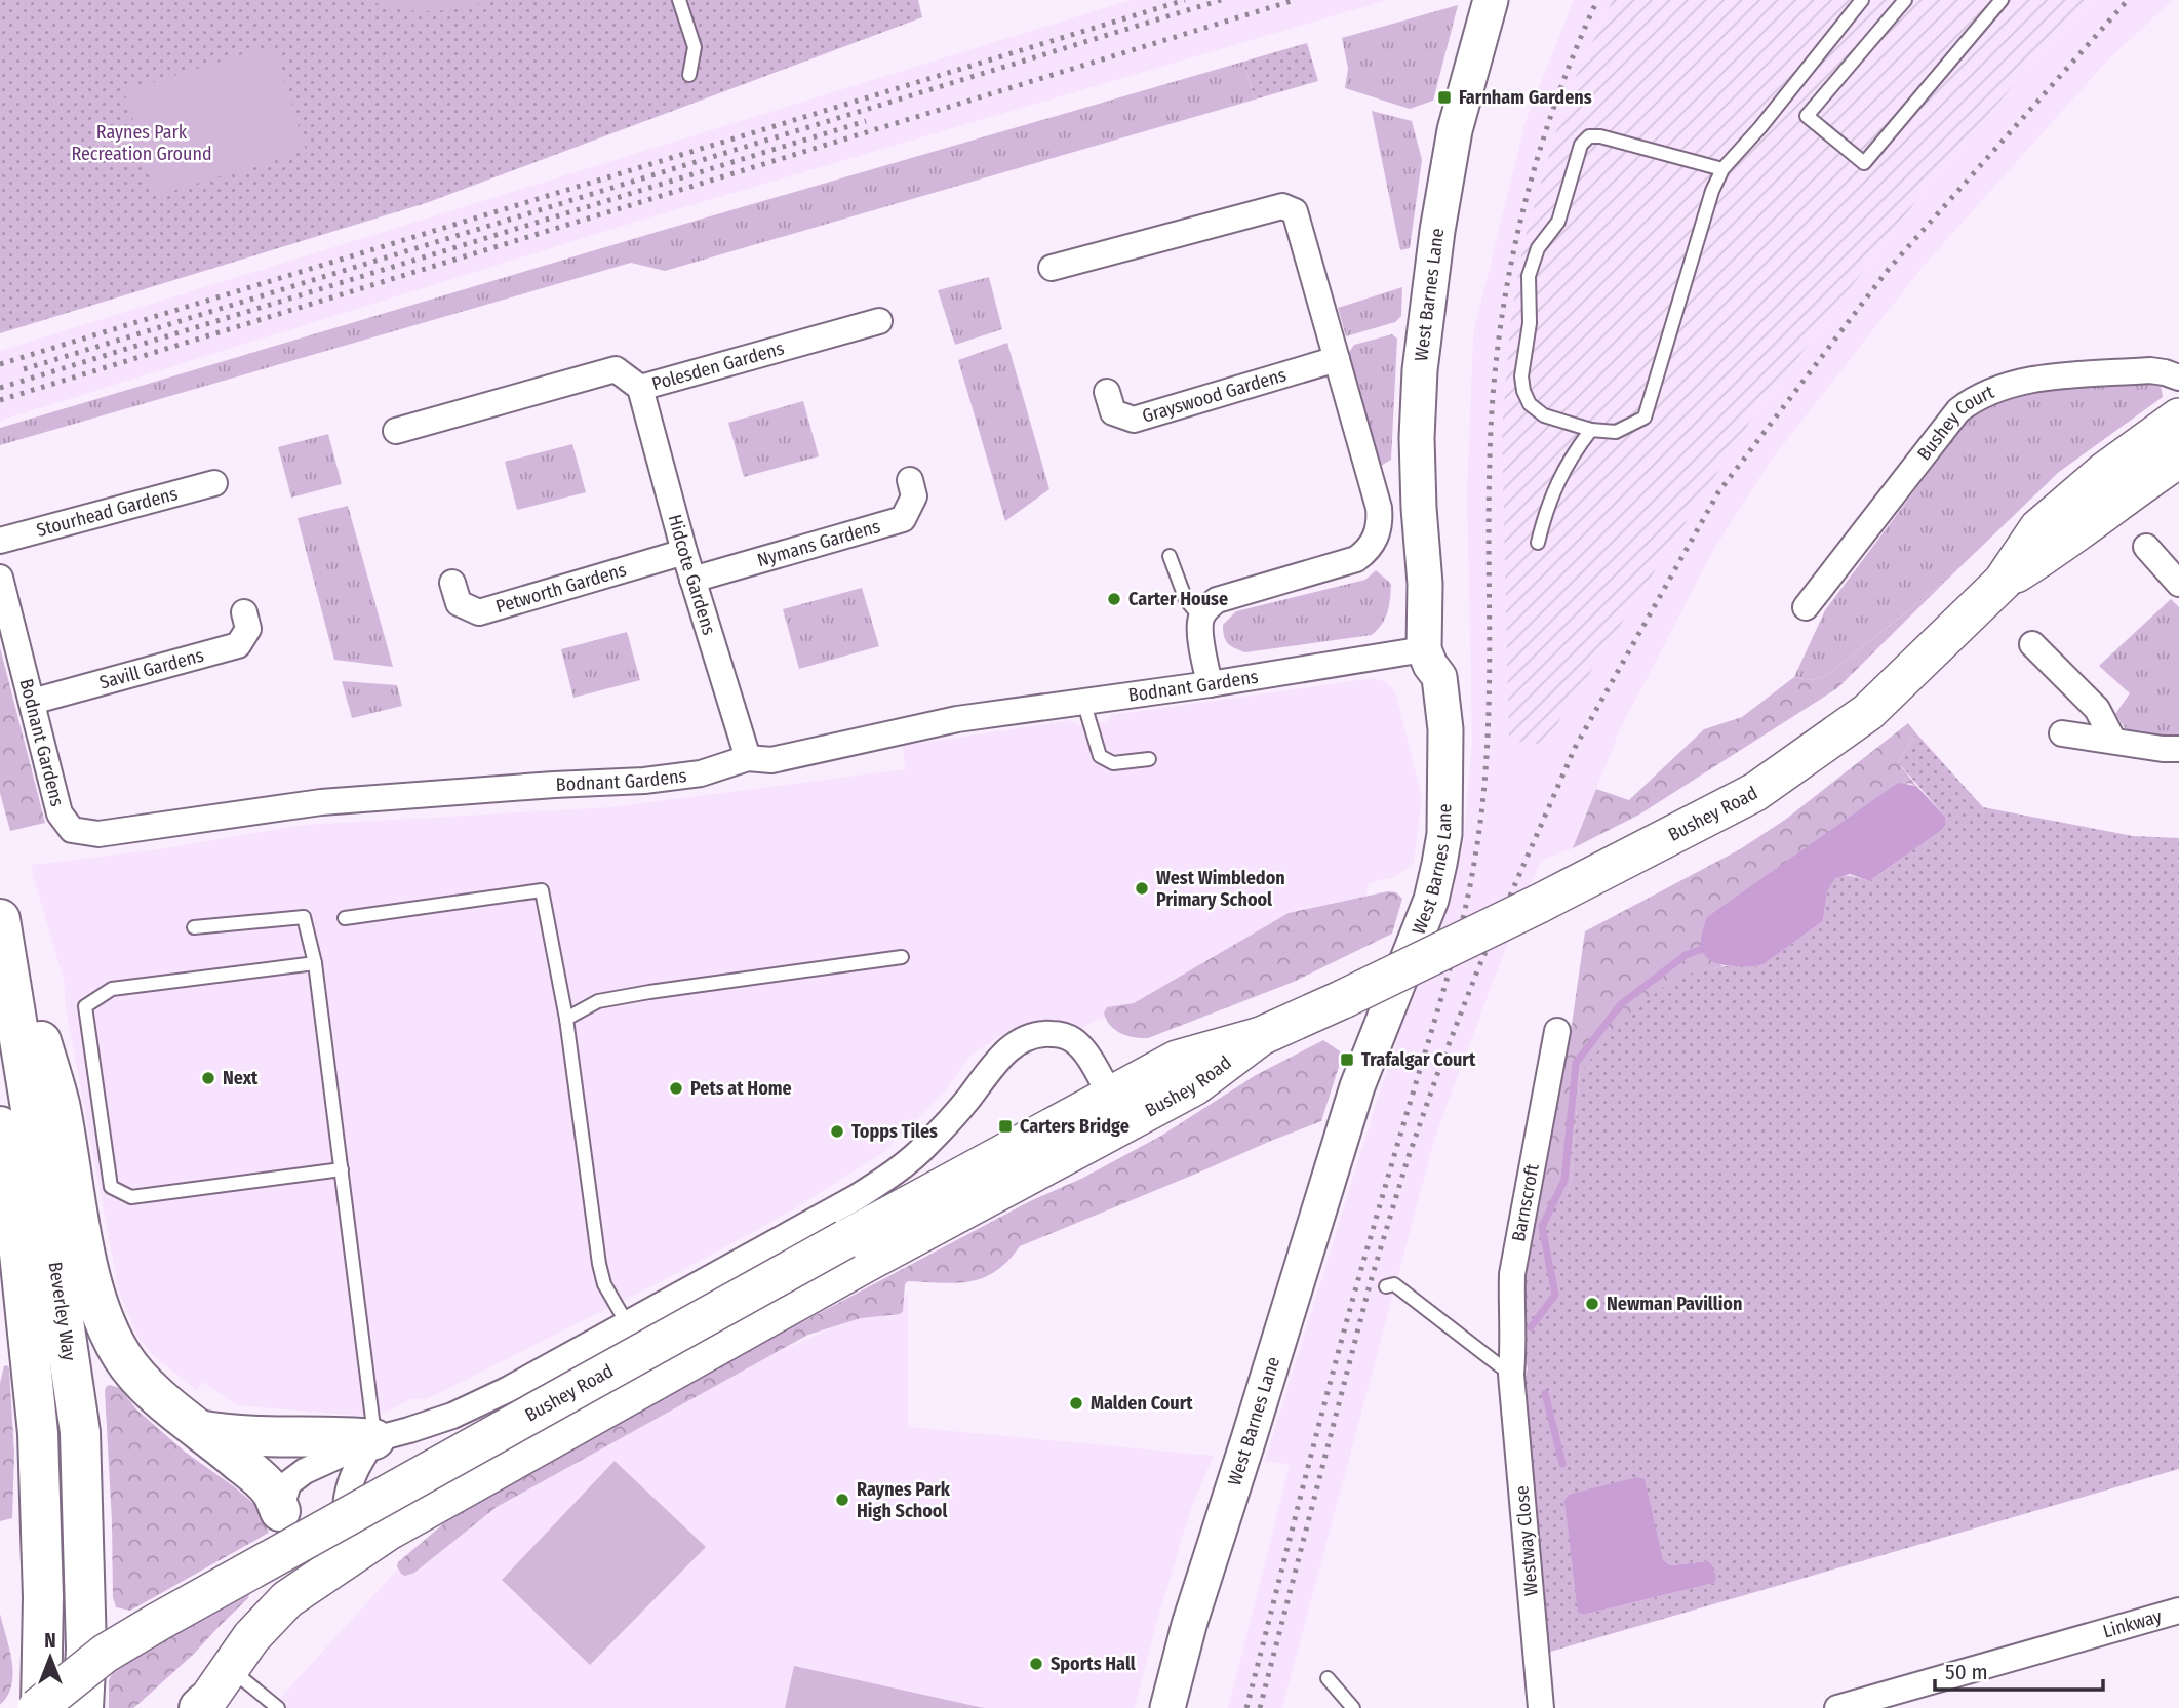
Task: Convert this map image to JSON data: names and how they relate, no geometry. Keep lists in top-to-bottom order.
{
  "streets": {
    "highway": ["Beverley Way"],
    "main road": ["West Barnes Lane", "Bushey Road"],
    "street": [
      "Polesden Gardens",
      "Grayswood Gardens",
      "Bushey Court",
      "Stourhead Gardens",
      "Nymans Gardens",
      "Hidcote Gardens",
      "Petworth Gardens",
      "Savill Gardens",
      "Bodnant Gardens",
      "Barnscroft",
      "Westway Close",
      "Linkway"
    ]
  },
  "crossings": [
    ["West Barnes Lane", "Bodnant Gardens"],
    ["Polesden Gardens", "Hidcote Gardens"],
    ["Nymans Gardens", "Hidcote Gardens"],
    ["Hidcote Gardens", "Petworth Gardens"],
    ["Hidcote Gardens", "Bodnant Gardens"],
    ["Savill Gardens", "Bodnant Gardens"],
    ["Bushey Road", "Beverley Way"],
    ["Barnscroft", "Westway Close"]
  ],
  "parks": ["Raynes Park Recreation Ground"],
  "places": {
    "transit": ["Farnham Gardens", "Trafalgar Court", "Carters Bridge"],
    "other": [
      "Carter House",
      "West Wimbledon Primary School",
      "Next",
      "Pets at Home",
      "Topps Tiles",
      "Newman Pavillion",
      "Malden Court",
      "Raynes Park High School",
      "Sports Hall"
    ]
  },
  "scale_bar": "50 m",
  "north": "top"
}
